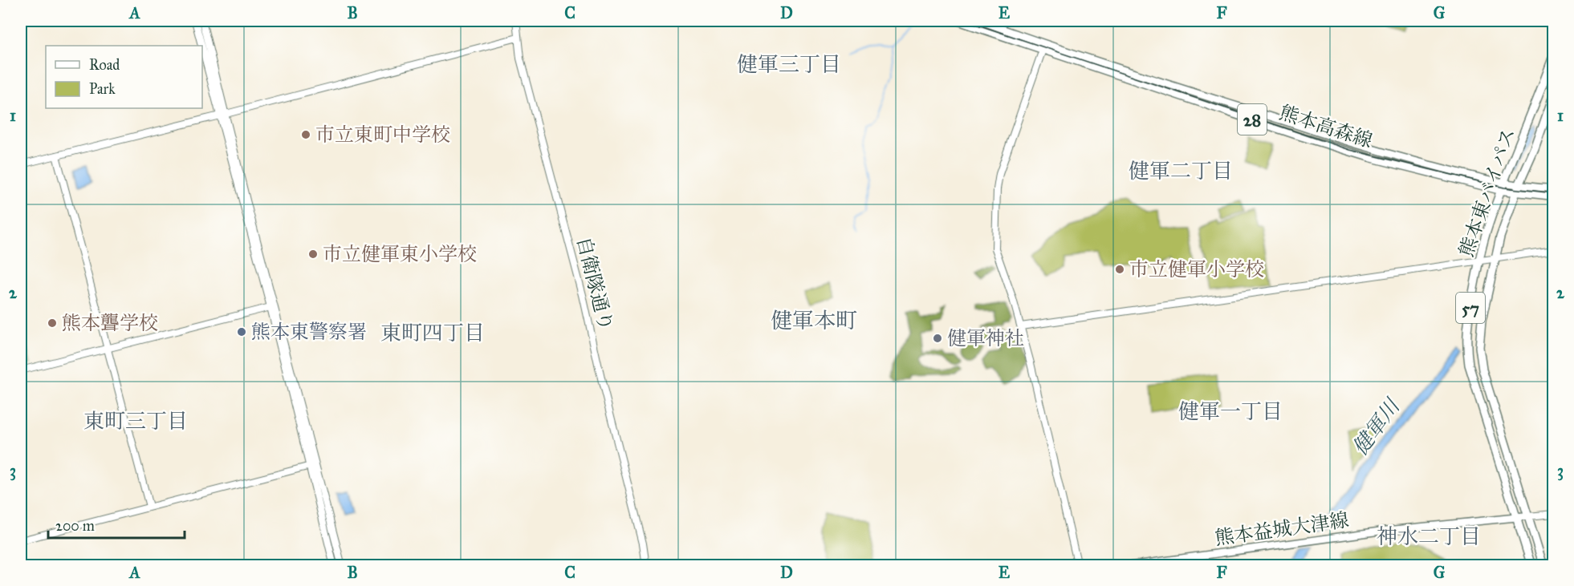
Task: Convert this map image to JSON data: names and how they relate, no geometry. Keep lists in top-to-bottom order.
{
  "streets": {
    "highway": ["熊本東バイパス", "57"],
    "main road": ["28", "熊本高森線", "熊本益城大津線"],
    "street": ["自衛隊通り"]
  },
  "crossings": [
    ["熊本高森線", "熊本東バイパス"],
    ["熊本東バイパス", "熊本益城大津線"]
  ],
  "districts": [
    "健軍三丁目",
    "健軍二丁目",
    "健軍本町",
    "東町四丁目",
    "健軍一丁目",
    "東町三丁目",
    "神水二丁目"
  ],
  "water": ["健軍川"],
  "places": [
    "市立東町中学校",
    "市立健軍東小学校",
    "市立健軍小学校",
    "熊本聾学校",
    "熊本東警察署",
    "健軍神社"
  ],
  "legend": ["Road", "Park"],
  "scale_bar": "200 m",
  "grid": {
    "columns": [
      "A",
      "B",
      "C",
      "D",
      "E",
      "F",
      "G"
    ],
    "rows": ["1", "2", "3"]
  }
}
